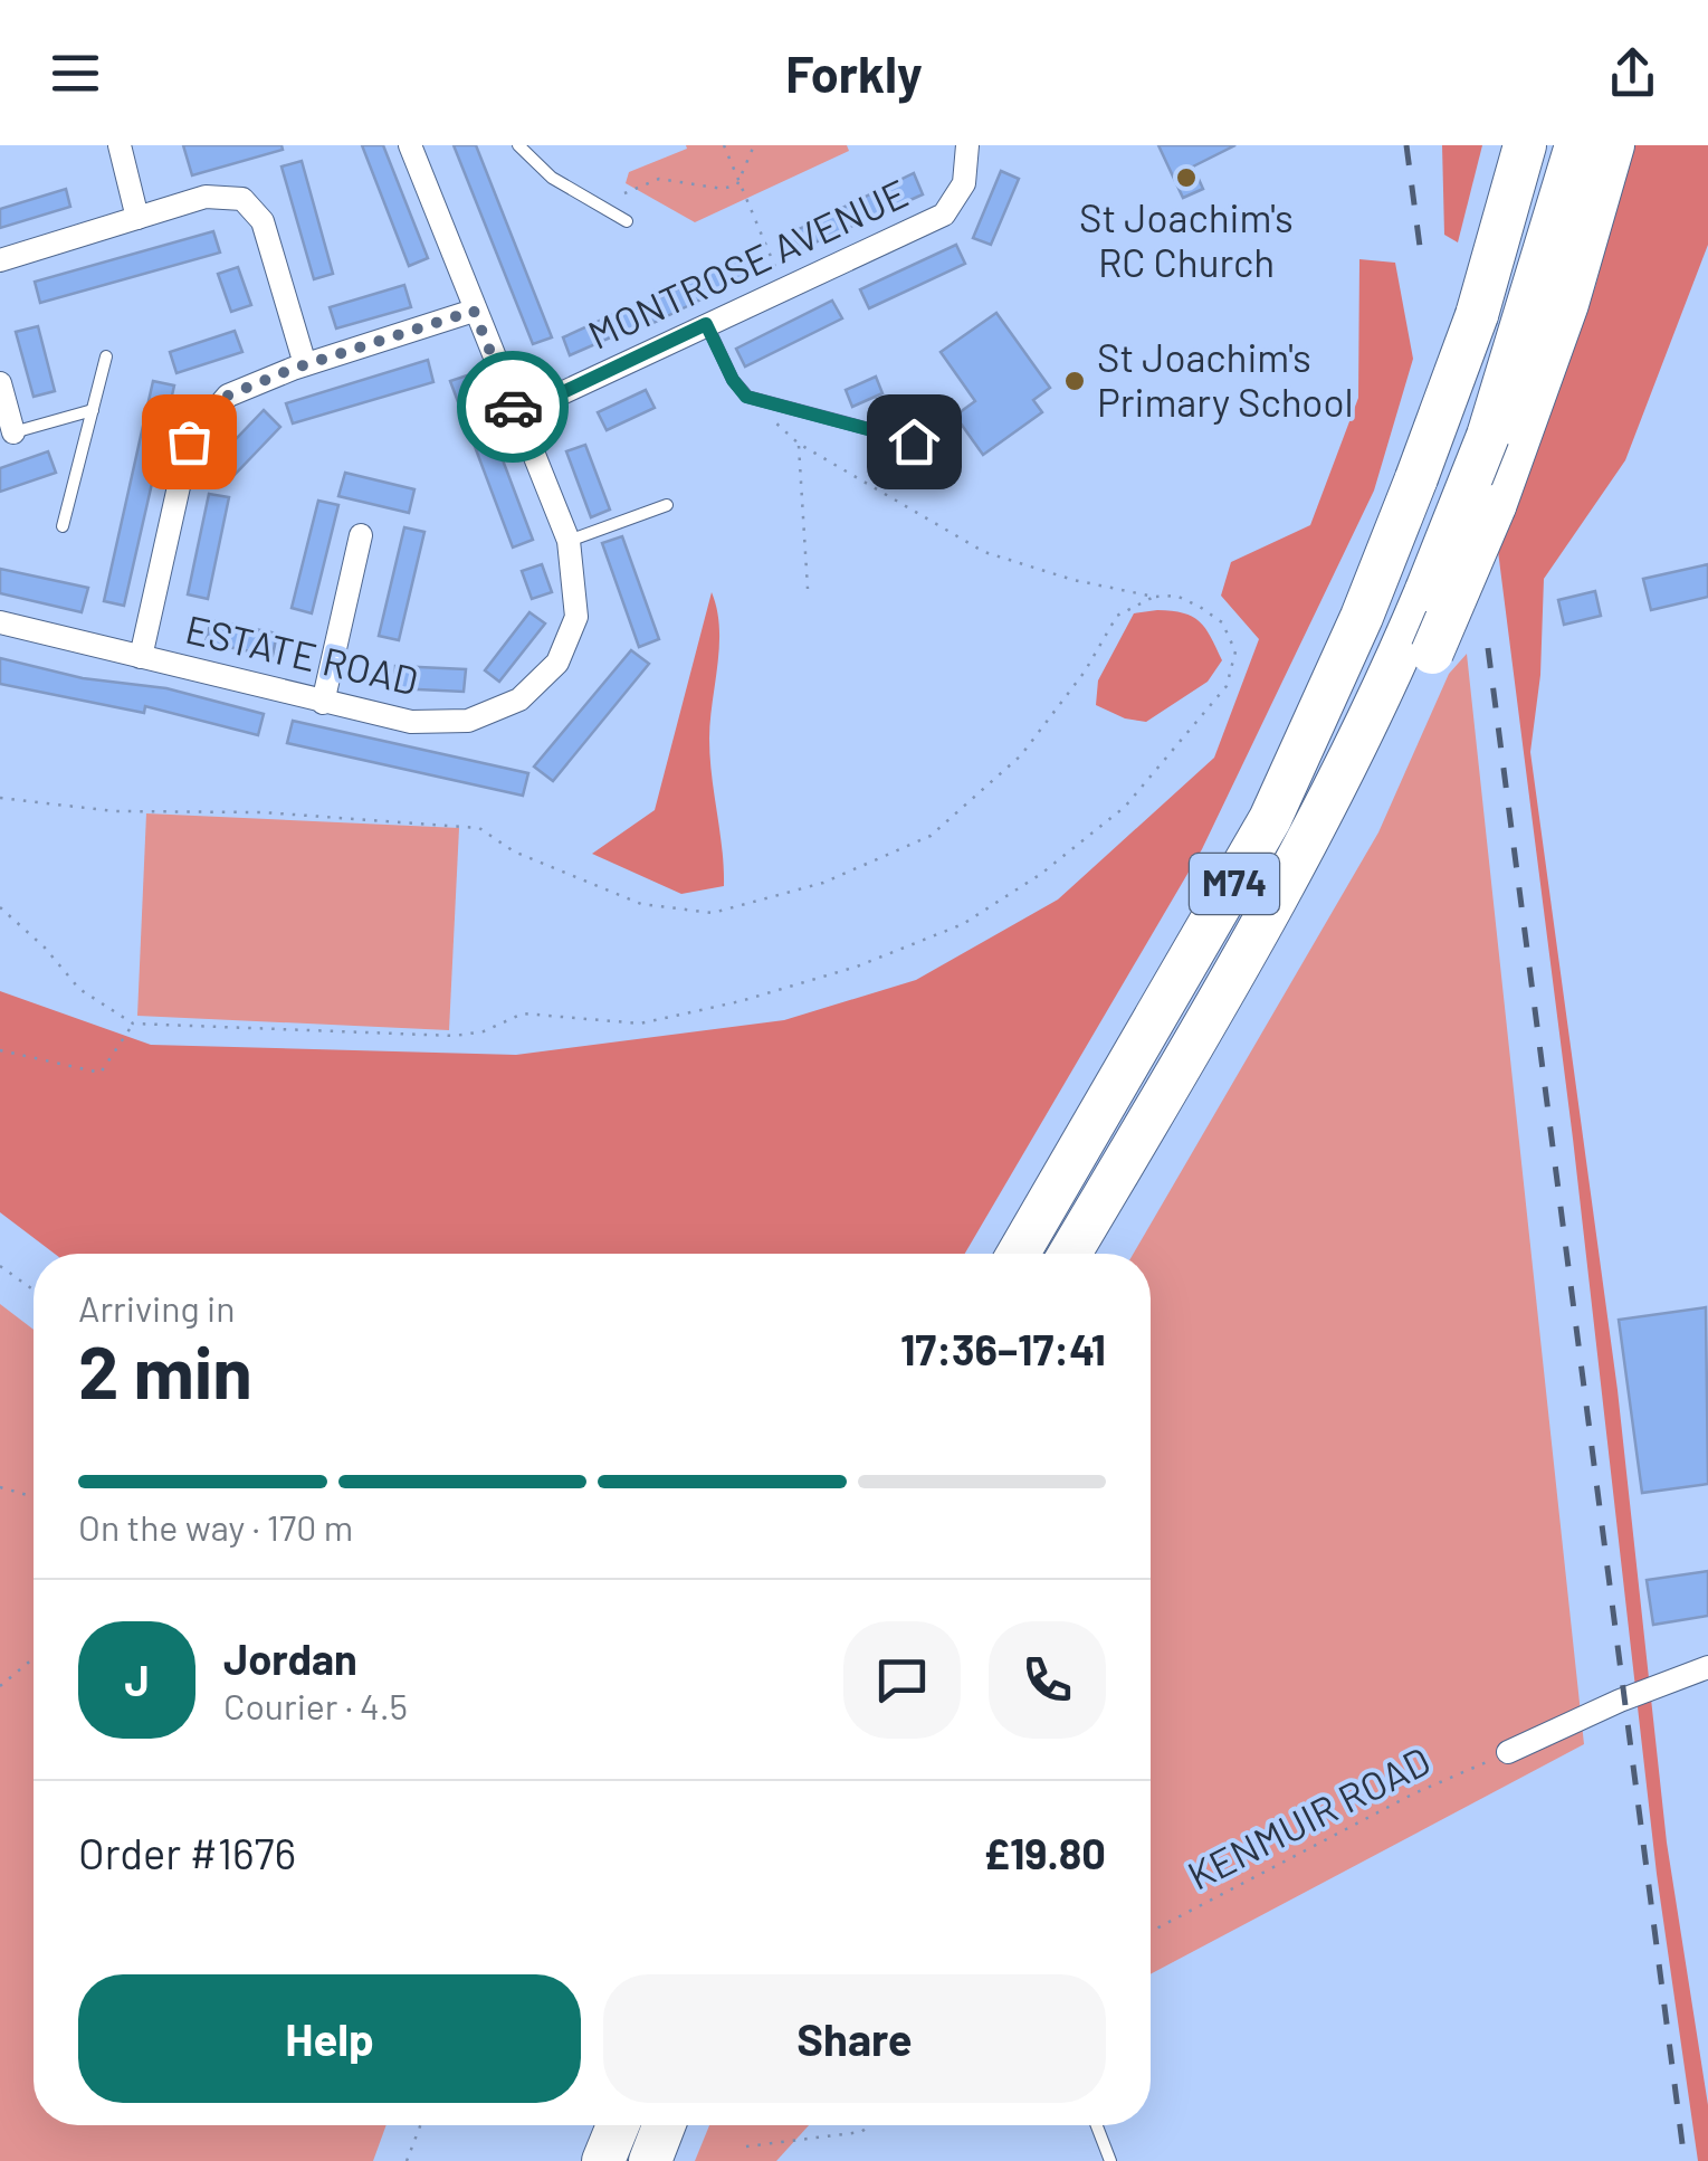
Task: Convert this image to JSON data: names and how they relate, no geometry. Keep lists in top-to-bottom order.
{
  "streets": {
    "highway": ["M74"],
    "street": ["MONTROSE AVENUE", "ESTATE ROAD"],
    "path": ["KENMUIR ROAD"]
  },
  "crossings": [
    ["MONTROSE AVENUE", "ESTATE ROAD"]
  ],
  "places": ["St Joachim's RC Church", "St Joachim's Primary School"],
  "page": {
    "header": "Forkly",
    "heading": ["2 min", "Arriving in", "17:36–17:41"],
    "panel": [
      "Jordan",
      "Courier · 4.5",
      "Order #1676",
      "£19.80"
    ],
    "bar": "On the way · 170 m",
    "round": "J",
    "buttons": ["Help", "Share"]
  }
}
